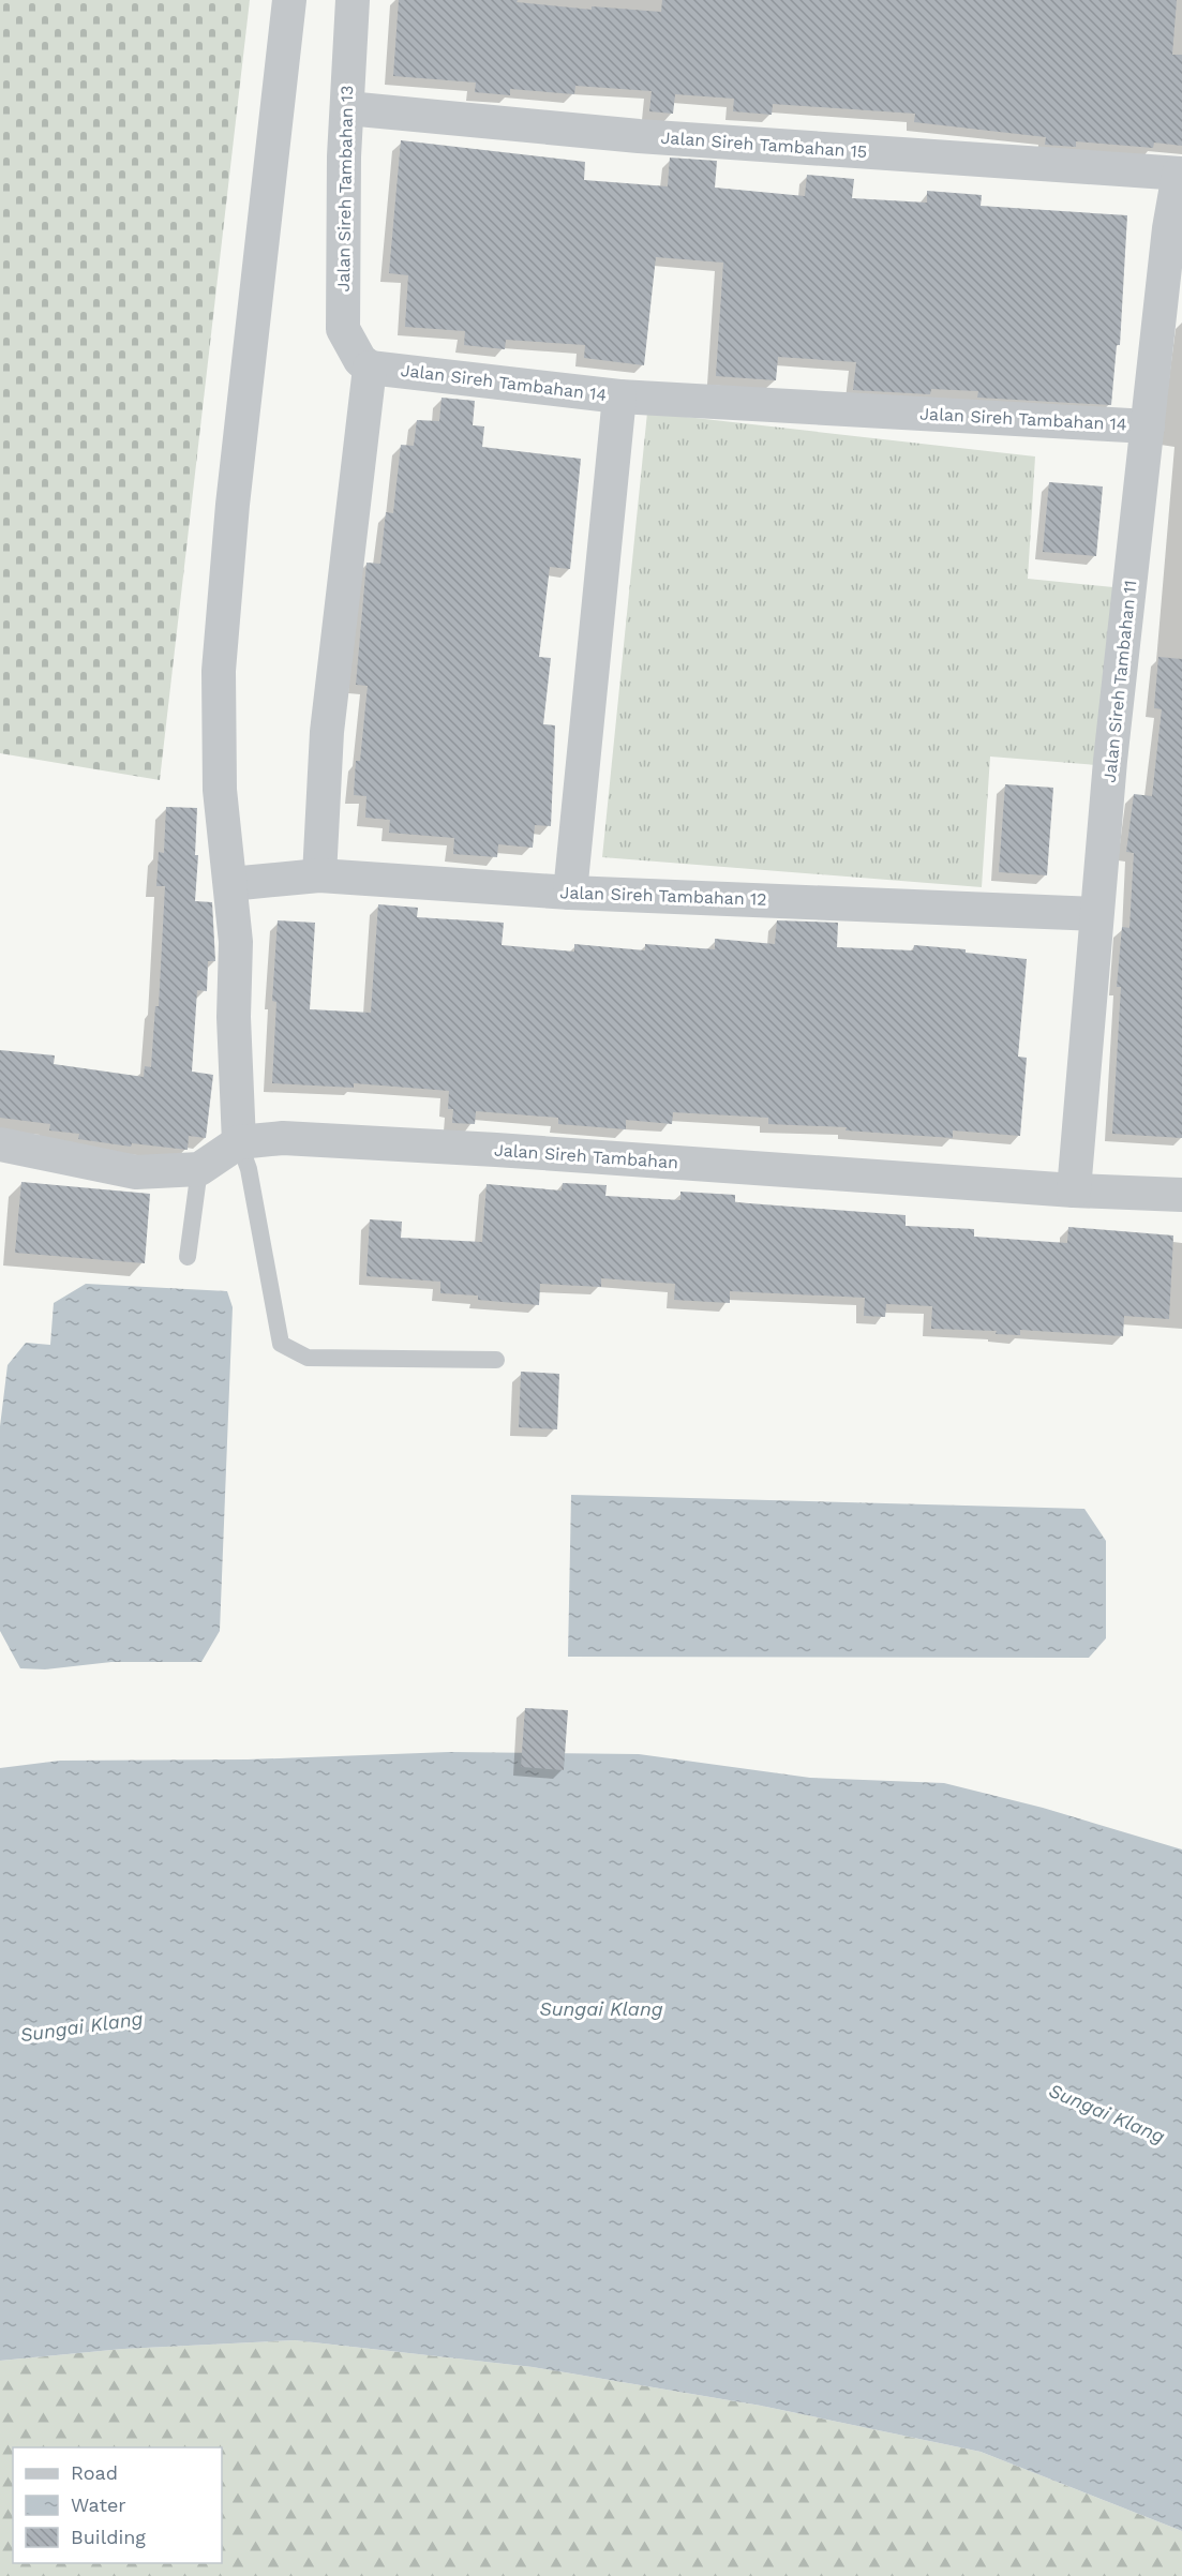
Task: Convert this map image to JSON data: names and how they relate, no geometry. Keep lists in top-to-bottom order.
{
  "streets": {
    "street": [
      "Jalan Sireh Tambahan 15",
      "Jalan Sireh Tambahan 13",
      "Jalan Sireh Tambahan 14",
      "Jalan Sireh Tambahan 11",
      "Jalan Sireh Tambahan 12",
      "Jalan Sireh Tambahan"
    ]
  },
  "crossings": [
    ["Jalan Sireh Tambahan 15", "Jalan Sireh Tambahan 13"],
    ["Jalan Sireh Tambahan 15", "Jalan Sireh Tambahan 11"],
    ["Jalan Sireh Tambahan 13", "Jalan Sireh Tambahan 14"],
    ["Jalan Sireh Tambahan 14", "Jalan Sireh Tambahan 11"],
    ["Jalan Sireh Tambahan 11", "Jalan Sireh Tambahan 12"],
    ["Jalan Sireh Tambahan 11", "Jalan Sireh Tambahan"]
  ],
  "water": ["Sungai Klang"],
  "legend": ["Road", "Water", "Building"]
}
